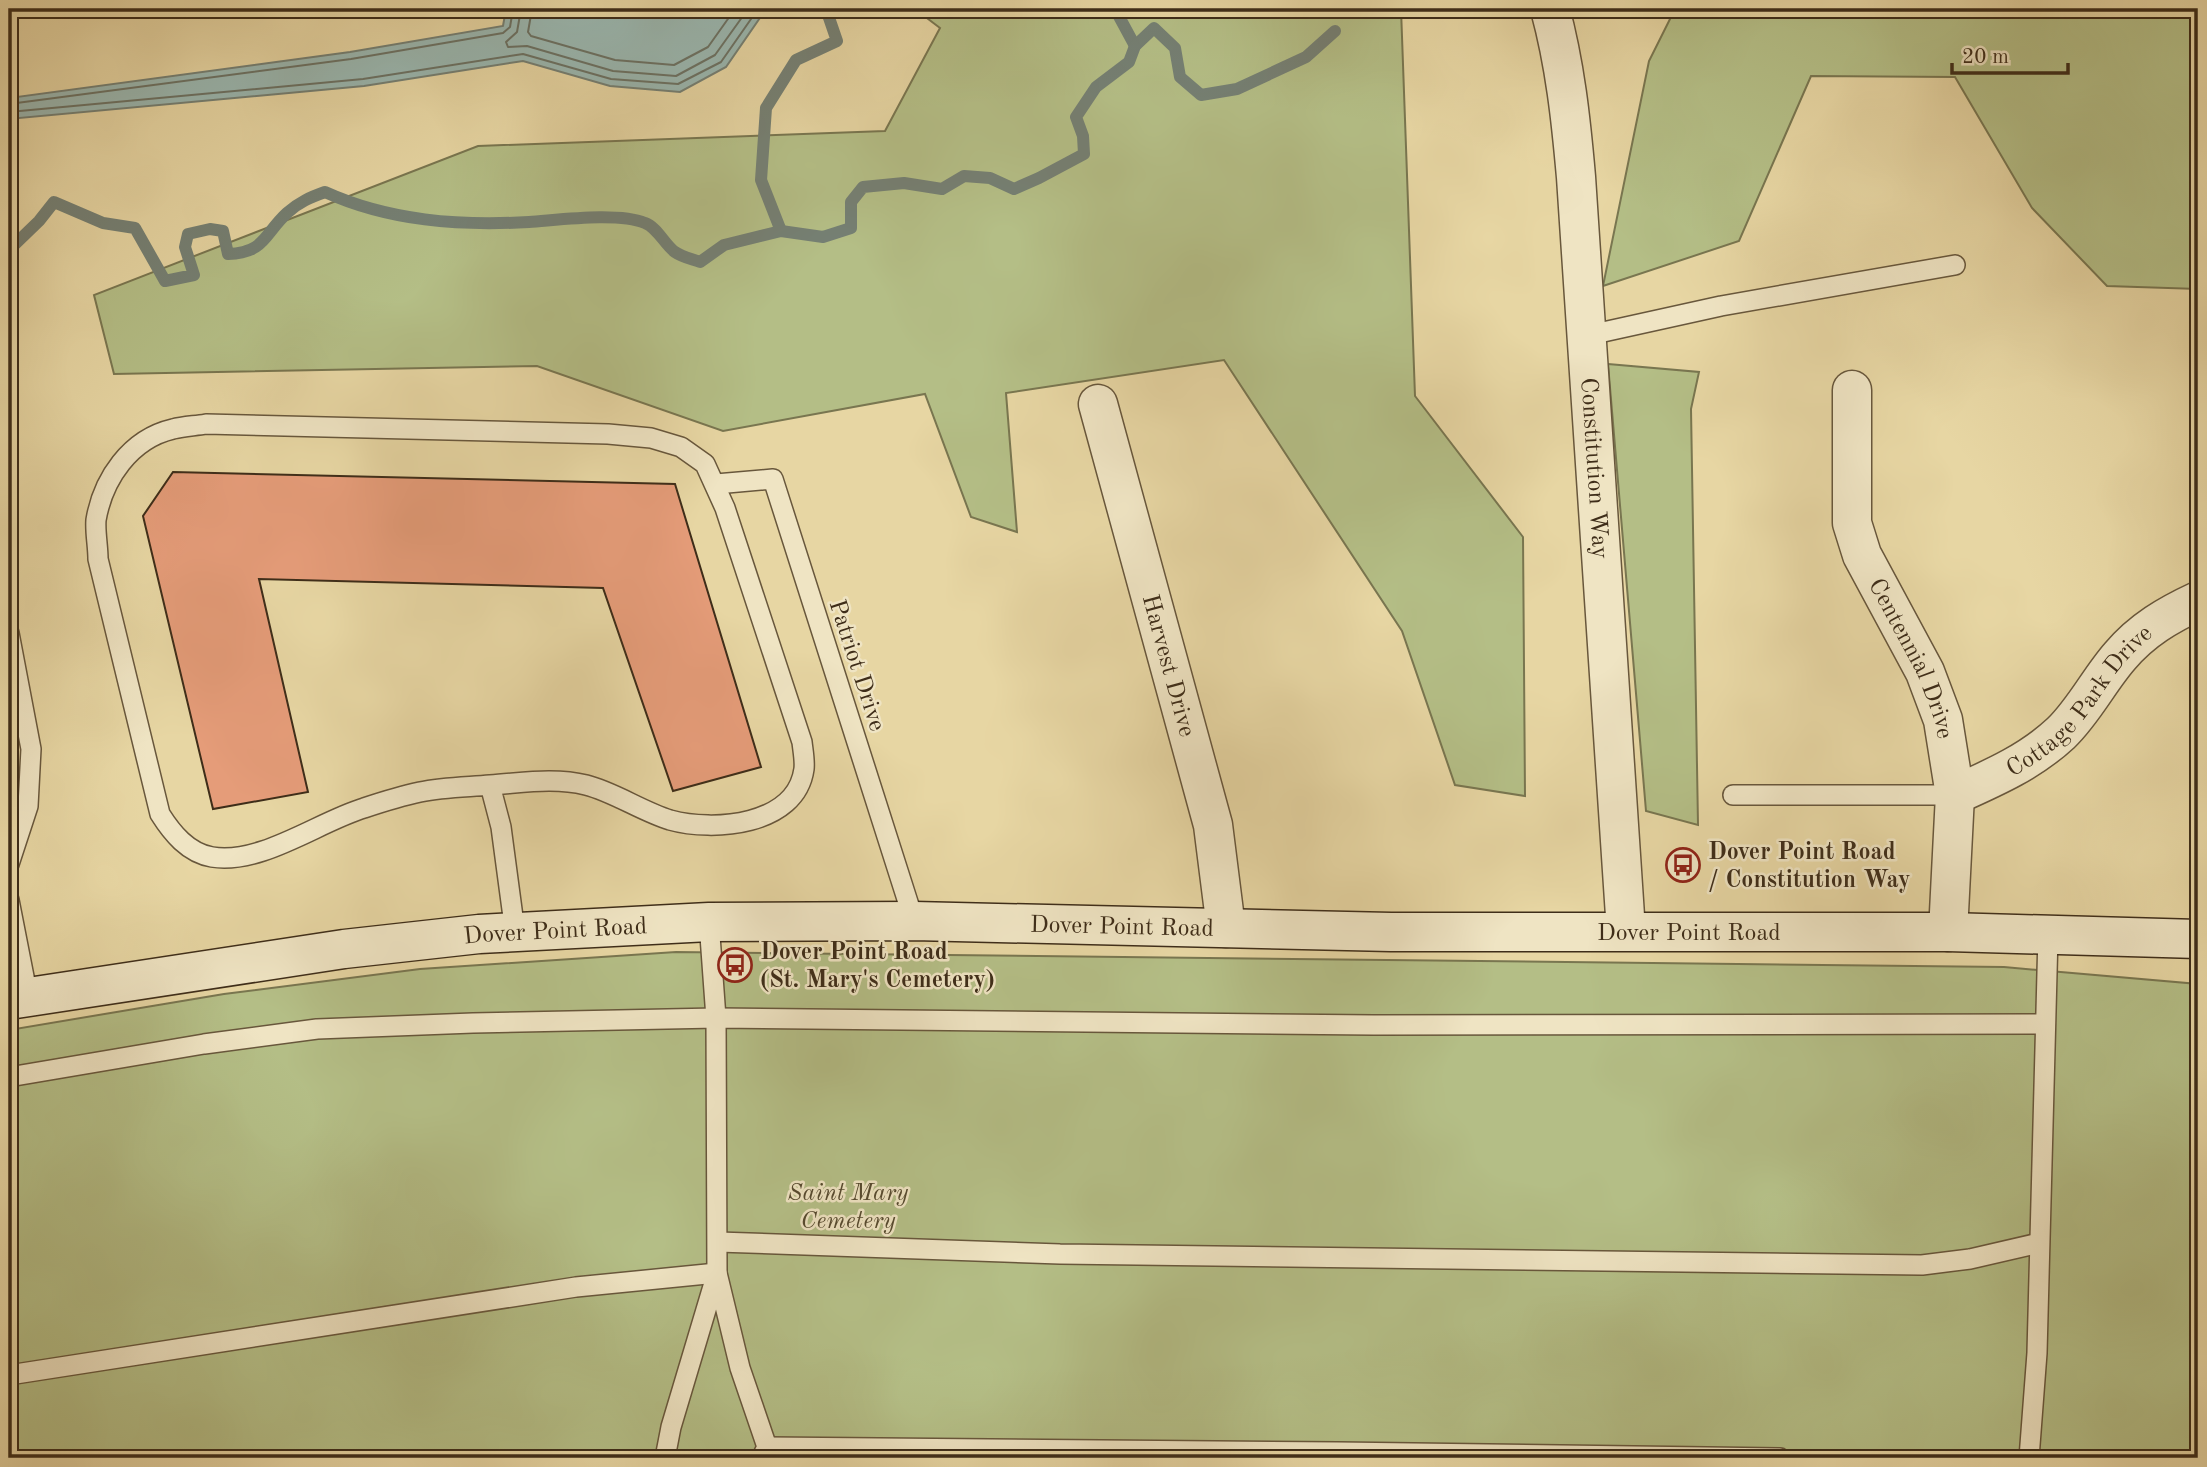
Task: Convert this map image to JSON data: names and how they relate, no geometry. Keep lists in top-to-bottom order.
{
  "streets": {
    "street": [
      "Constitution Way",
      "Centennial Drive",
      "Harvest Drive",
      "Cottage Park Drive",
      "Dover Point Road"
    ],
    "lane": ["Patriot Drive"]
  },
  "crossings": [
    ["Constitution Way", "Dover Point Road"],
    ["Centennial Drive", "Cottage Park Drive"],
    ["Centennial Drive", "Dover Point Road"],
    ["Patriot Drive", "Dover Point Road"],
    ["Harvest Drive", "Dover Point Road"]
  ],
  "parks": ["Saint Mary Cemetery"],
  "places": {
    "bus stop": ["Dover Point Road / Constitution Way", "Dover Point Road (St. Mary's Cemetery)"]
  },
  "scale_bar": "20 m"
}
